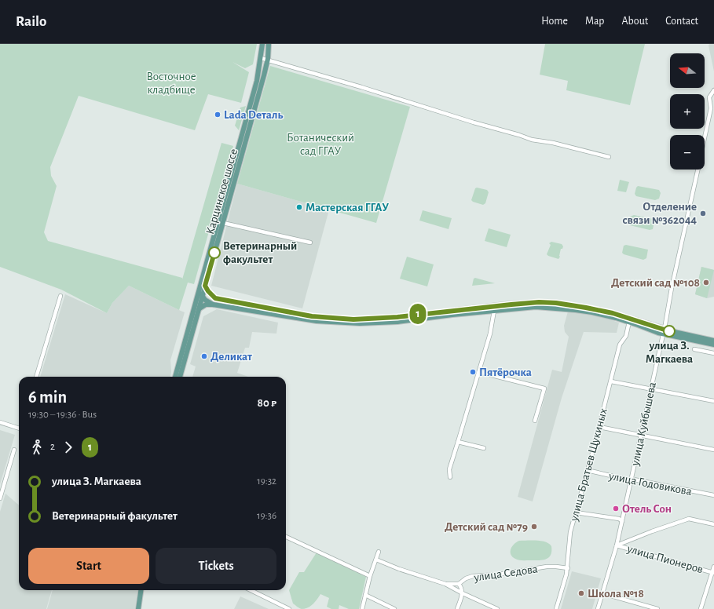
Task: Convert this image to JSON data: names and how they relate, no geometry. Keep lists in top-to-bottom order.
{
  "streets": {
    "main road": ["Карцинское шоссе"],
    "street": [
      "улица Куйбышева",
      "улица Братьев Щукиных",
      "улица Годовикова",
      "улица Пионеров",
      "улица Седова"
    ]
  },
  "crossings": [
    ["улица Куйбышева", "улица Годовикова"],
    ["улица Куйбышева", "улица Пионеров"],
    ["улица Братьев Щукиных", "улица Годовикова"],
    ["улица Братьев Щукиных", "улица Седова"]
  ],
  "parks": ["Восточное кладбище", "Ботанический сад ГГАУ"],
  "places": [
    "Lada Dеталь",
    "Мастерская ГГАУ",
    "Отделение связи №362044",
    "Ветеринарный факультет",
    "Детский сад №108",
    "улица З. Магкаева",
    "Деликат",
    "Пятёрочка",
    "Отель Сон",
    "Детский сад №79",
    "Школа №18"
  ],
  "lines": ["bus line 1"],
  "north": "left",
  "page": {
    "header": "Railo",
    "nav": [
      "Home",
      "Map",
      "About",
      "Contact"
    ],
    "on_map": "1",
    "map_buttons": ["+", "−"],
    "heading": ["6 min", "19:30 – 19:36 · Bus", "80 ₽"],
    "legs": ["2", "1"],
    "list": [
      {
        "name": "улица З. Магкаева",
        "value": "19:32"
      },
      {
        "name": "Ветеринарный факультет",
        "value": "19:36"
      }
    ],
    "buttons": ["Start", "Tickets"]
  }
}
